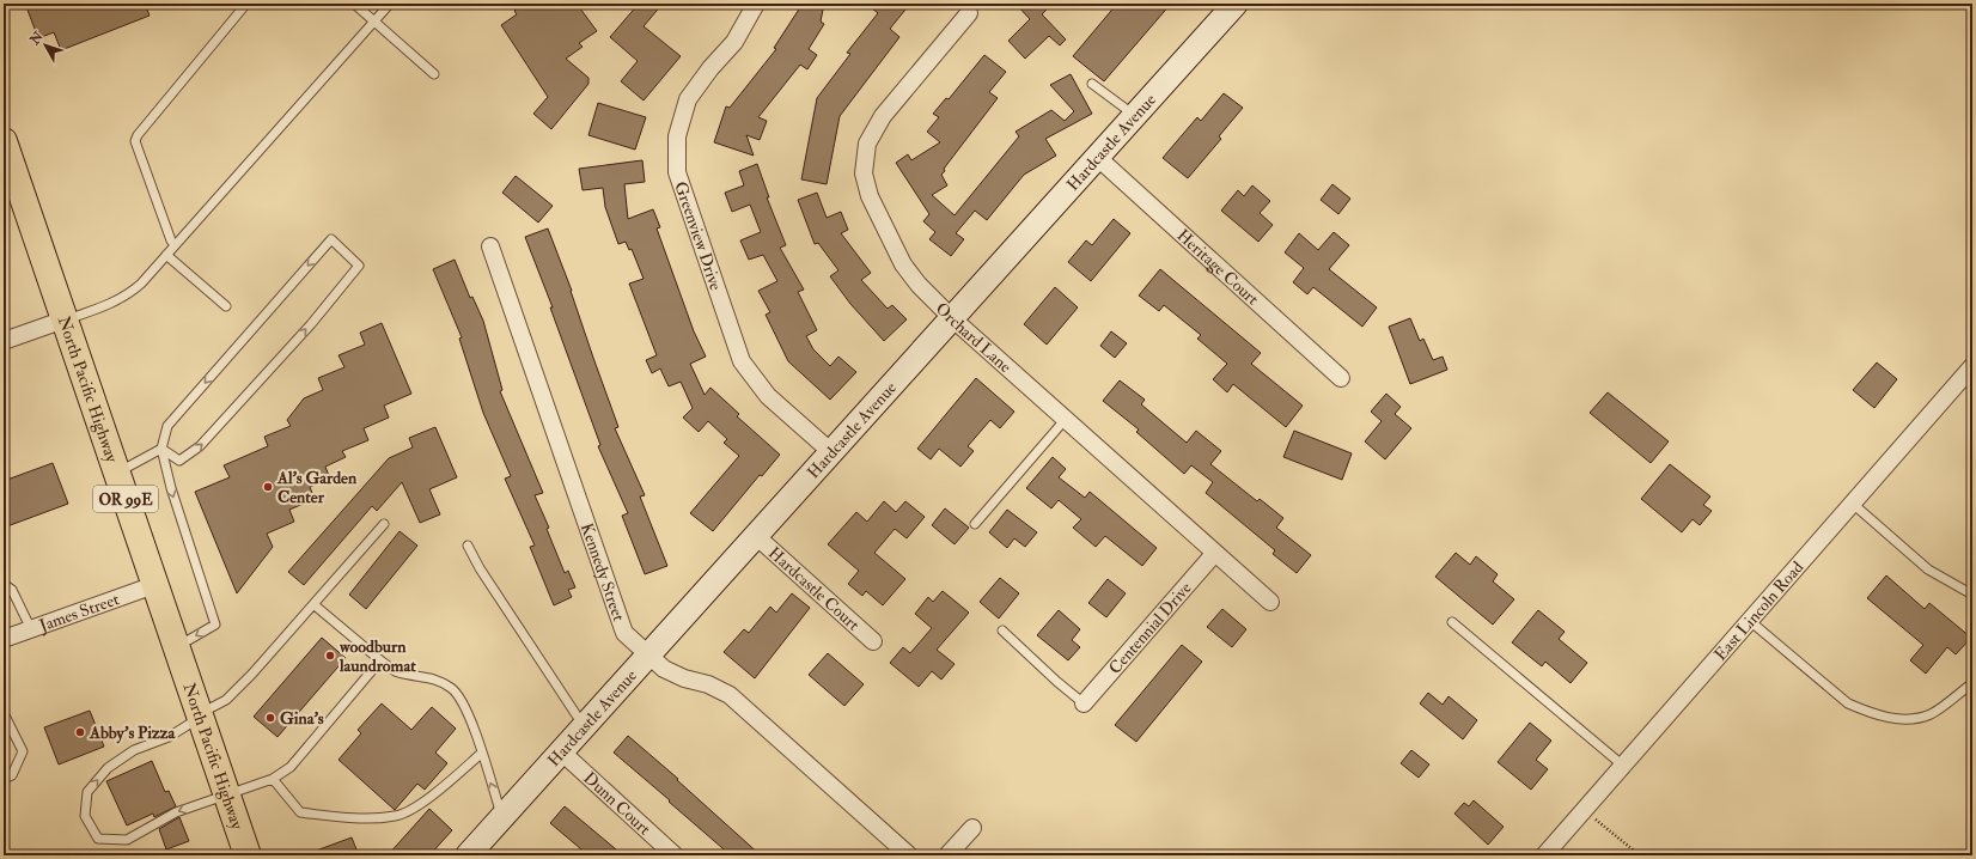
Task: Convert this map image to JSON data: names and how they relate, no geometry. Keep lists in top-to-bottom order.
{
  "streets": {
    "main road": ["North Pacific Highway", "OR 99E"],
    "street": [
      "Hardcastle Avenue",
      "Greenview Drive",
      "Heritage Court",
      "Orchard Lane",
      "Kennedy Street",
      "Hardcastle Court",
      "East Lincoln Road",
      "James Street",
      "Centennial Drive",
      "Dunn Court"
    ]
  },
  "crossings": [
    ["Hardcastle Avenue", "Greenview Drive"],
    ["Hardcastle Avenue", "Heritage Court"],
    ["Hardcastle Avenue", "Orchard Lane"],
    ["Hardcastle Avenue", "Kennedy Street"],
    ["Hardcastle Avenue", "Hardcastle Court"],
    ["Hardcastle Avenue", "Dunn Court"],
    ["Orchard Lane", "Centennial Drive"],
    ["North Pacific Highway", "James Street"]
  ],
  "places": [
    "Al's Garden Center",
    "woodburn laundromat",
    "Gina's",
    "Abby's Pizza"
  ],
  "north": "top left"
}
